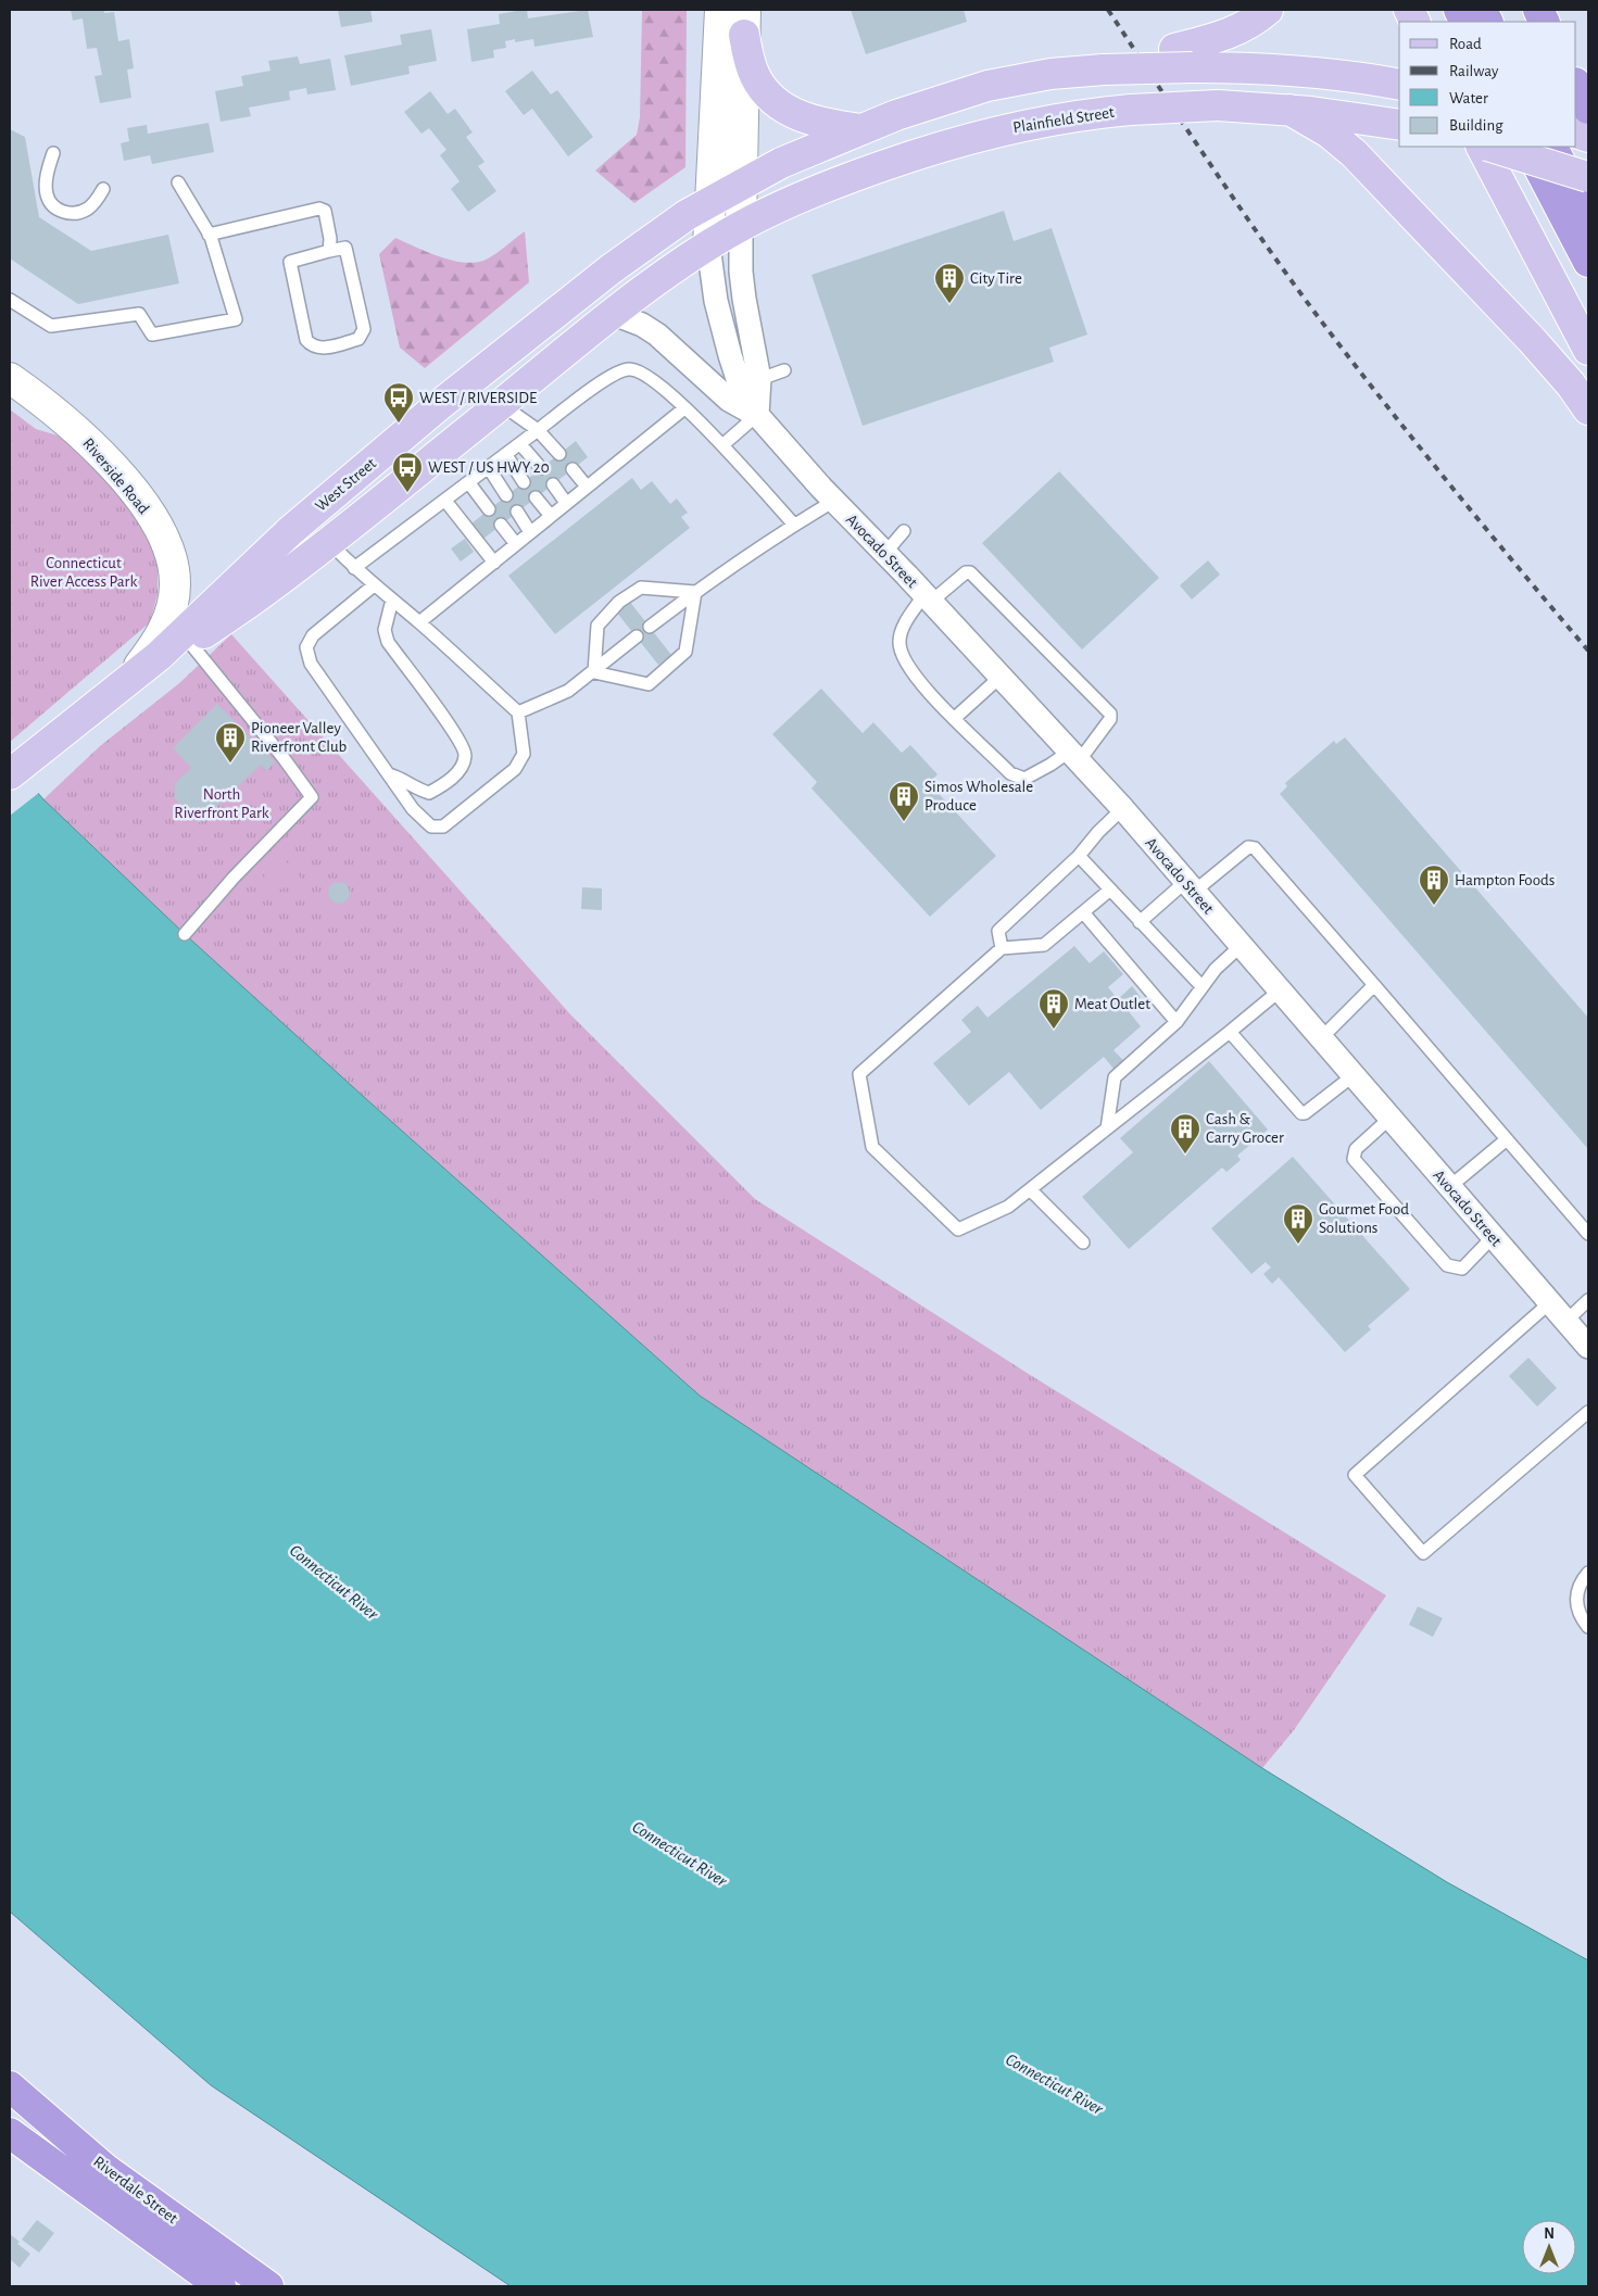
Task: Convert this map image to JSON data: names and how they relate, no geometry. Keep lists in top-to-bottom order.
{
  "streets": {
    "highway": ["Riverdale Street"],
    "main road": ["Plainfield Street", "West Street"],
    "street": ["Riverside Road", "Avocado Street"]
  },
  "crossings": [
    ["Plainfield Street", "West Street"],
    ["Plainfield Street", "Avocado Street"],
    ["Riverside Road", "West Street"],
    ["West Street", "Avocado Street"]
  ],
  "water": ["Connecticut River"],
  "parks": ["Connecticut River Access Park", "North Riverfront Park"],
  "places": {
    "building": [
      "City Tire",
      "Pioneer Valley Riverfront Club",
      "Simos Wholesale Produce",
      "Hampton Foods",
      "Meat Outlet",
      "Cash & Carry Grocer",
      "Gourmet Food Solutions"
    ],
    "bus stop": ["WEST / RIVERSIDE", "WEST / US HWY 20"]
  },
  "legend": [
    "Road",
    "Railway",
    "Water",
    "Building"
  ],
  "north": "top"
}
